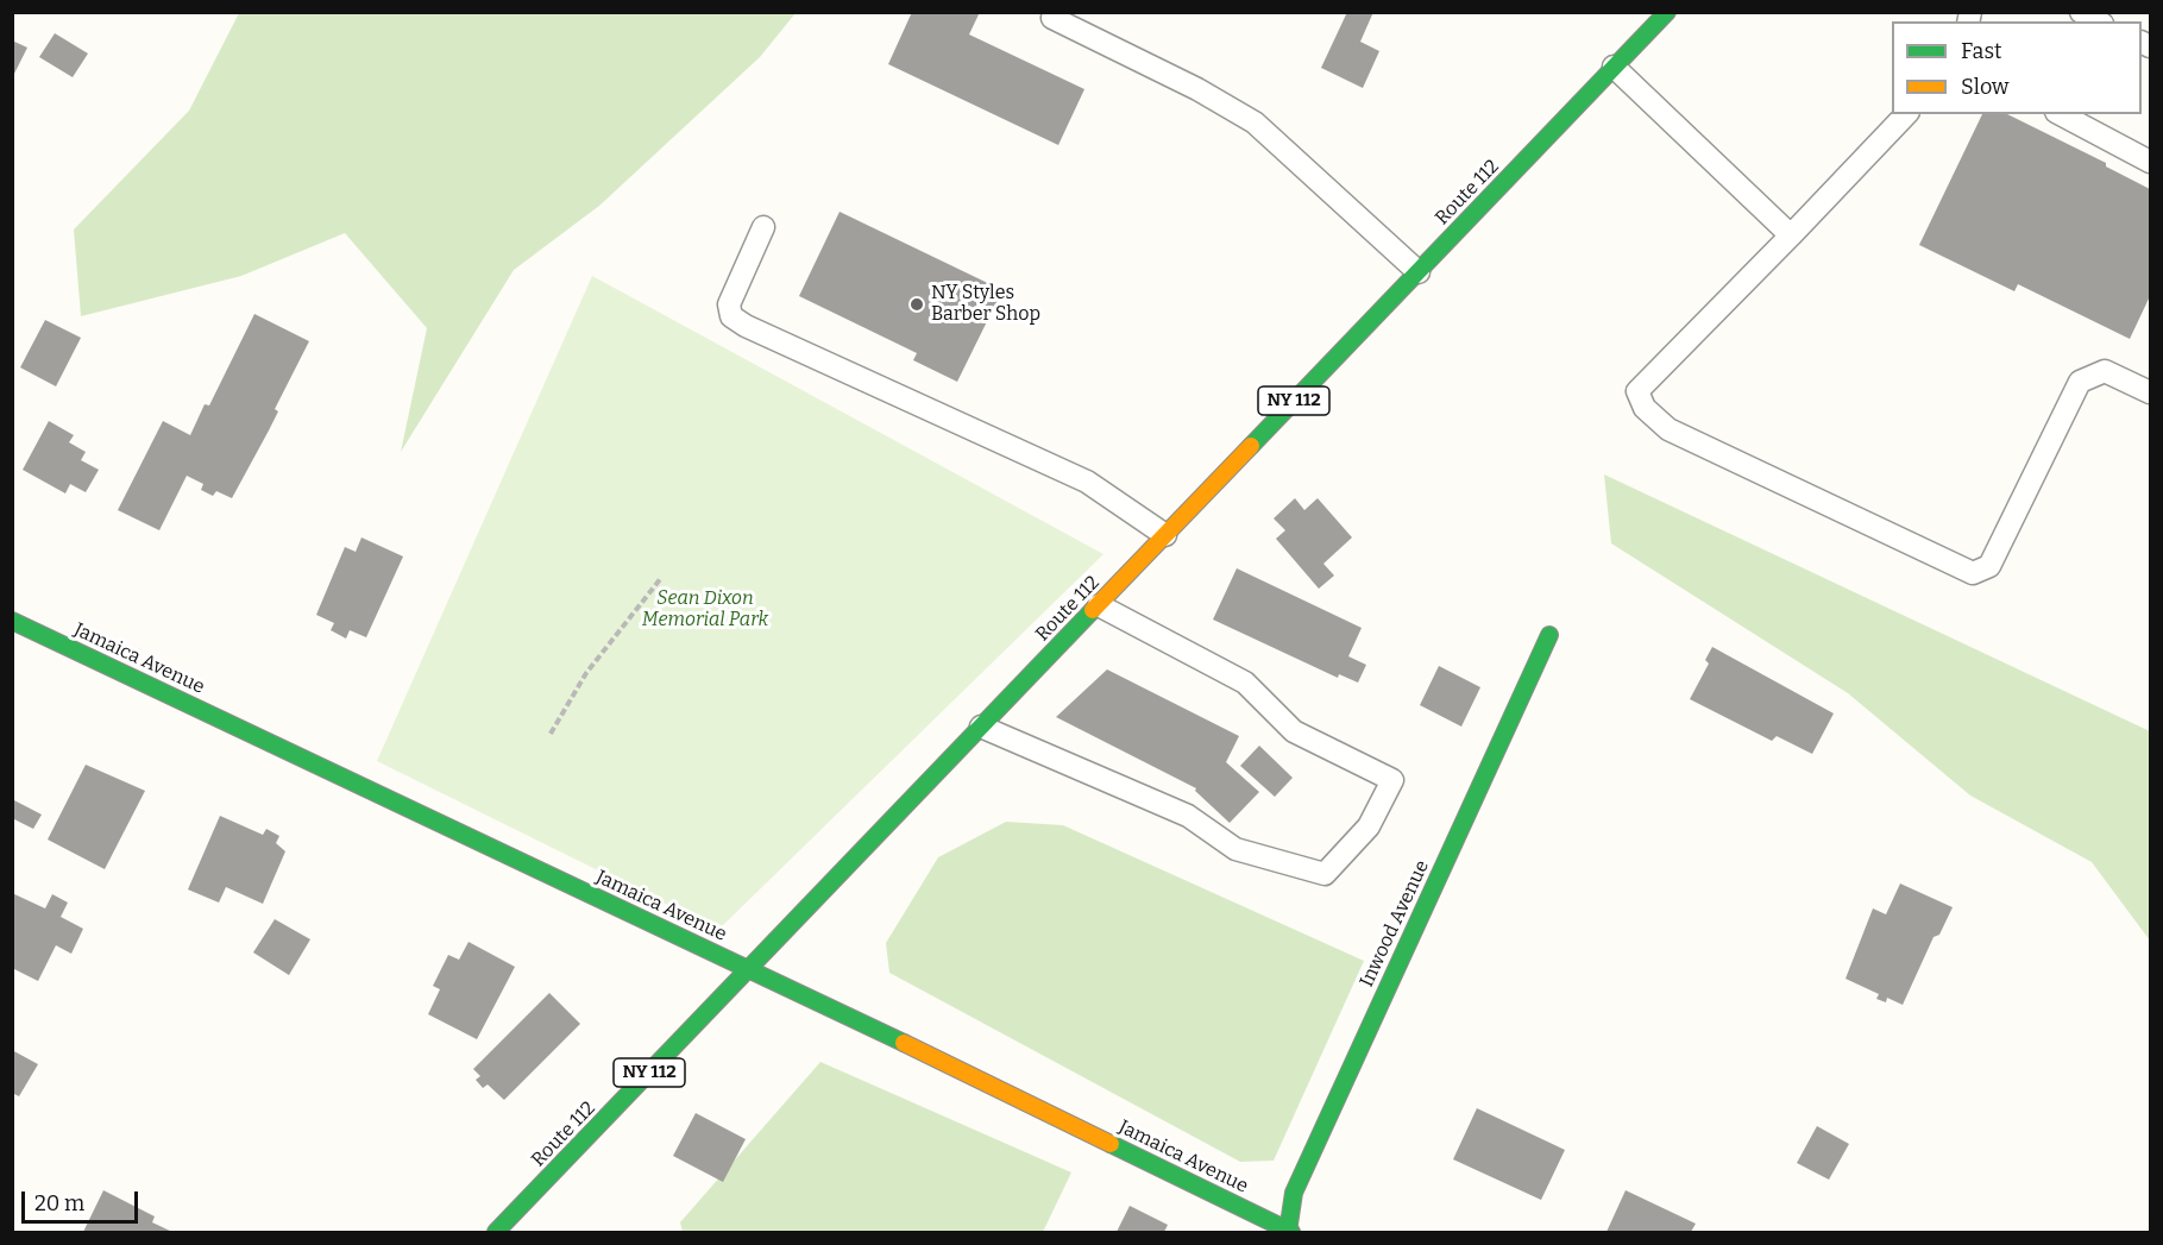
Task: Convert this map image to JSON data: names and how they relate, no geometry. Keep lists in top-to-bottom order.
{
  "streets": {
    "street": [
      "Route 112",
      "NY 112",
      "Jamaica Avenue",
      "Inwood Avenue"
    ]
  },
  "crossings": [
    ["Route 112", "Jamaica Avenue"],
    ["Jamaica Avenue", "Inwood Avenue"]
  ],
  "parks": ["Sean Dixon Memorial Park"],
  "places": ["NY Styles Barber Shop"],
  "legend": ["Fast", "Slow"],
  "scale_bar": "20 m"
}
